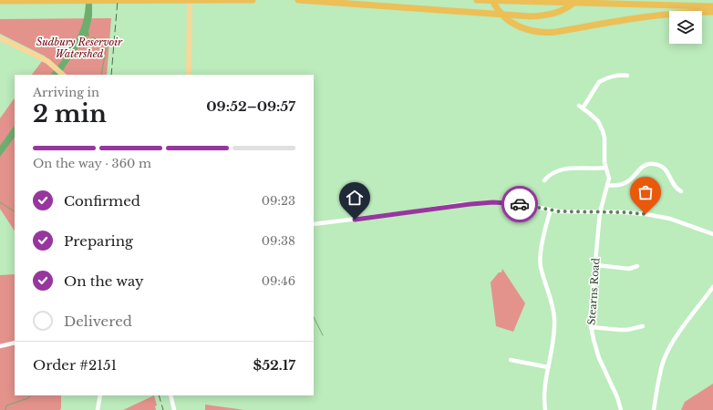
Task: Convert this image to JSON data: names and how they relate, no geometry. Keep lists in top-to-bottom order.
{
  "streets": {
    "street": ["Stearns Road"]
  },
  "parks": ["Sudbury Reservoir Watershed"],
  "page": {
    "heading": ["2 min", "Arriving in", "09:52–09:57"],
    "panel": ["Order #2151", "$52.17"],
    "bar": "On the way · 360 m",
    "list": [
      ["Confirmed", "09:23"],
      ["Preparing", "09:38"],
      ["On the way", "09:46"],
      "Delivered"
    ]
  }
}
